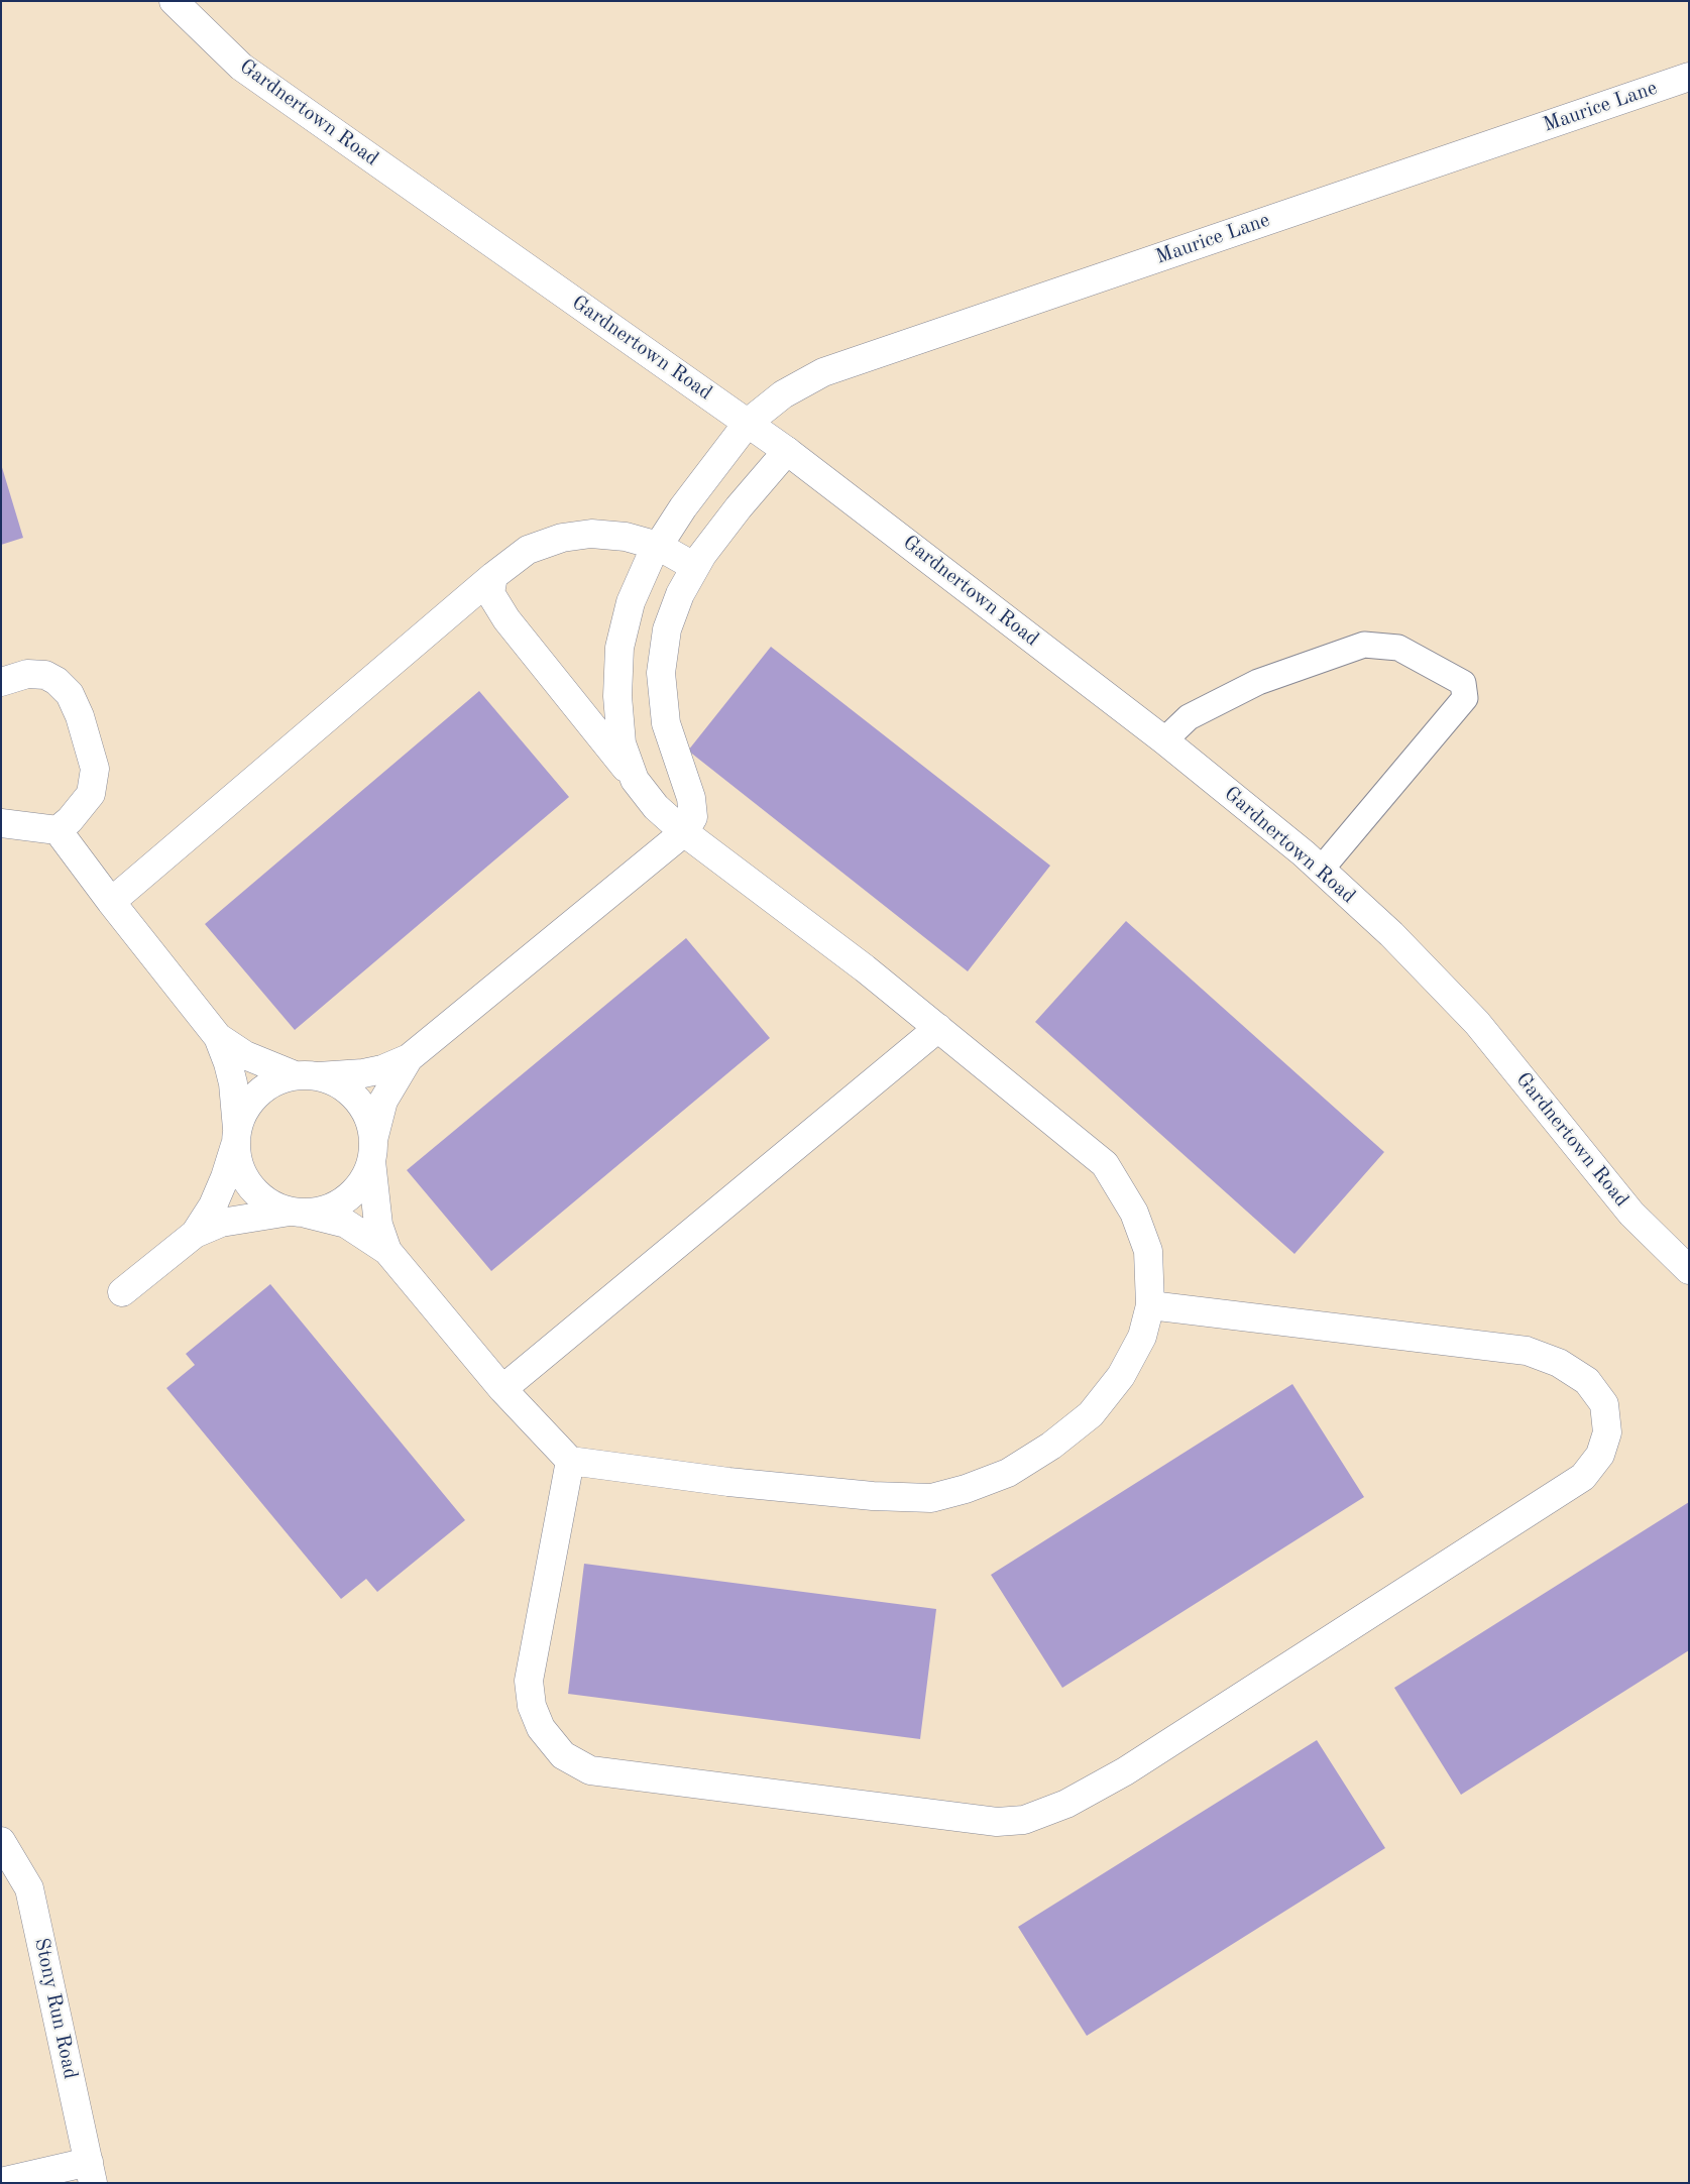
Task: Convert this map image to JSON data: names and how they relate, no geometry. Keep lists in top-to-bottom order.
{
  "streets": {
    "street": ["Maurice Lane", "Gardnertown Road", "Stony Run Road"]
  },
  "crossings": [
    ["Maurice Lane", "Gardnertown Road"]
  ]
}
